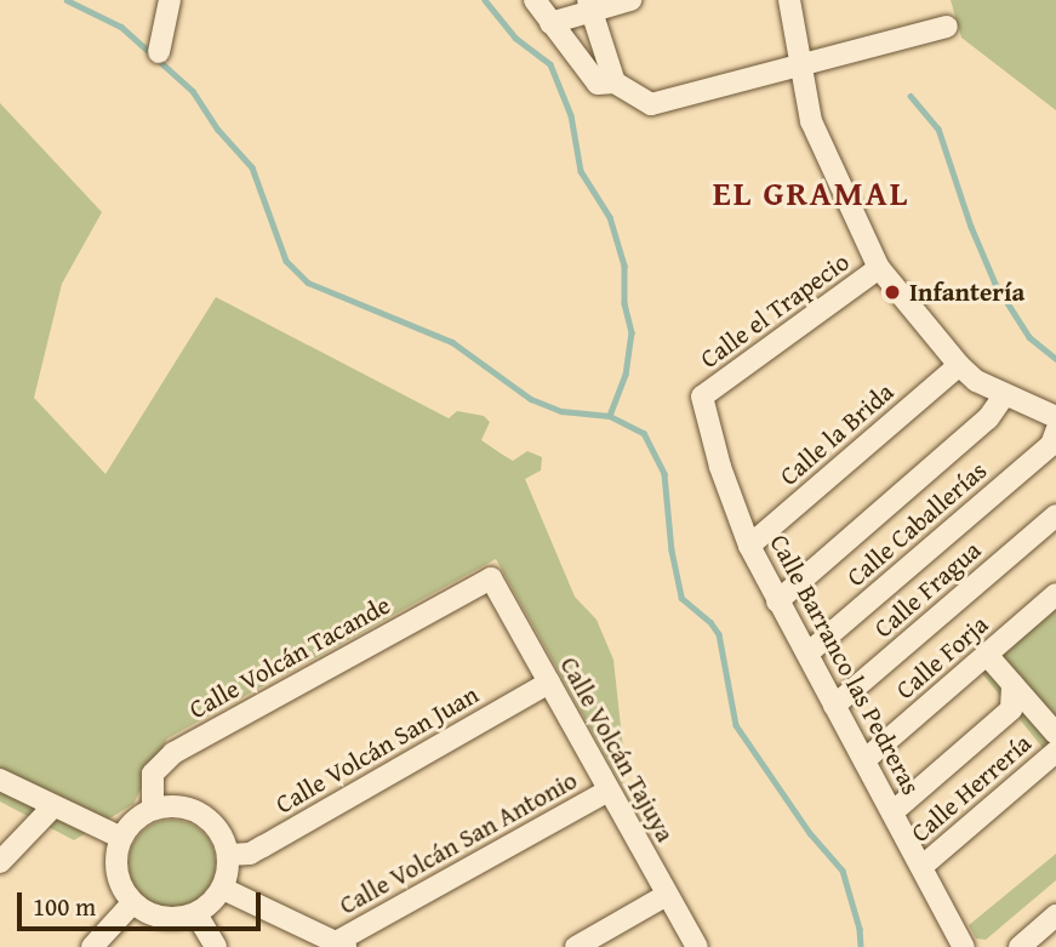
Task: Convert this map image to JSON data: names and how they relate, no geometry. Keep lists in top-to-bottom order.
{
  "streets": {
    "street": [
      "Calle el Trapecio",
      "Calle la Brida",
      "Calle Caballerías",
      "Calle Fragua",
      "Calle Volcán Tacande",
      "Calle Forja",
      "Calle Barranco las Pedreras",
      "Calle Volcán San Juan",
      "Calle Volcán Tajuya",
      "Calle Herrería",
      "Calle Volcán San Antonio"
    ]
  },
  "crossings": [
    ["Calle el Trapecio", "Calle Barranco las Pedreras"],
    ["Calle la Brida", "Calle Barranco las Pedreras"],
    ["Calle Caballerías", "Calle Barranco las Pedreras"],
    ["Calle Fragua", "Calle Barranco las Pedreras"],
    ["Calle Volcán Tacande", "Calle Volcán San Juan"],
    ["Calle Volcán Tacande", "Calle Volcán Tajuya"],
    ["Calle Forja", "Calle Barranco las Pedreras"],
    ["Calle Barranco las Pedreras", "Calle Herrería"],
    ["Calle Volcán San Juan", "Calle Volcán Tajuya"],
    ["Calle Volcán Tajuya", "Calle Volcán San Antonio"]
  ],
  "districts": ["EL GRAMAL"],
  "places": ["Infantería"],
  "scale_bar": "100 m"
}
